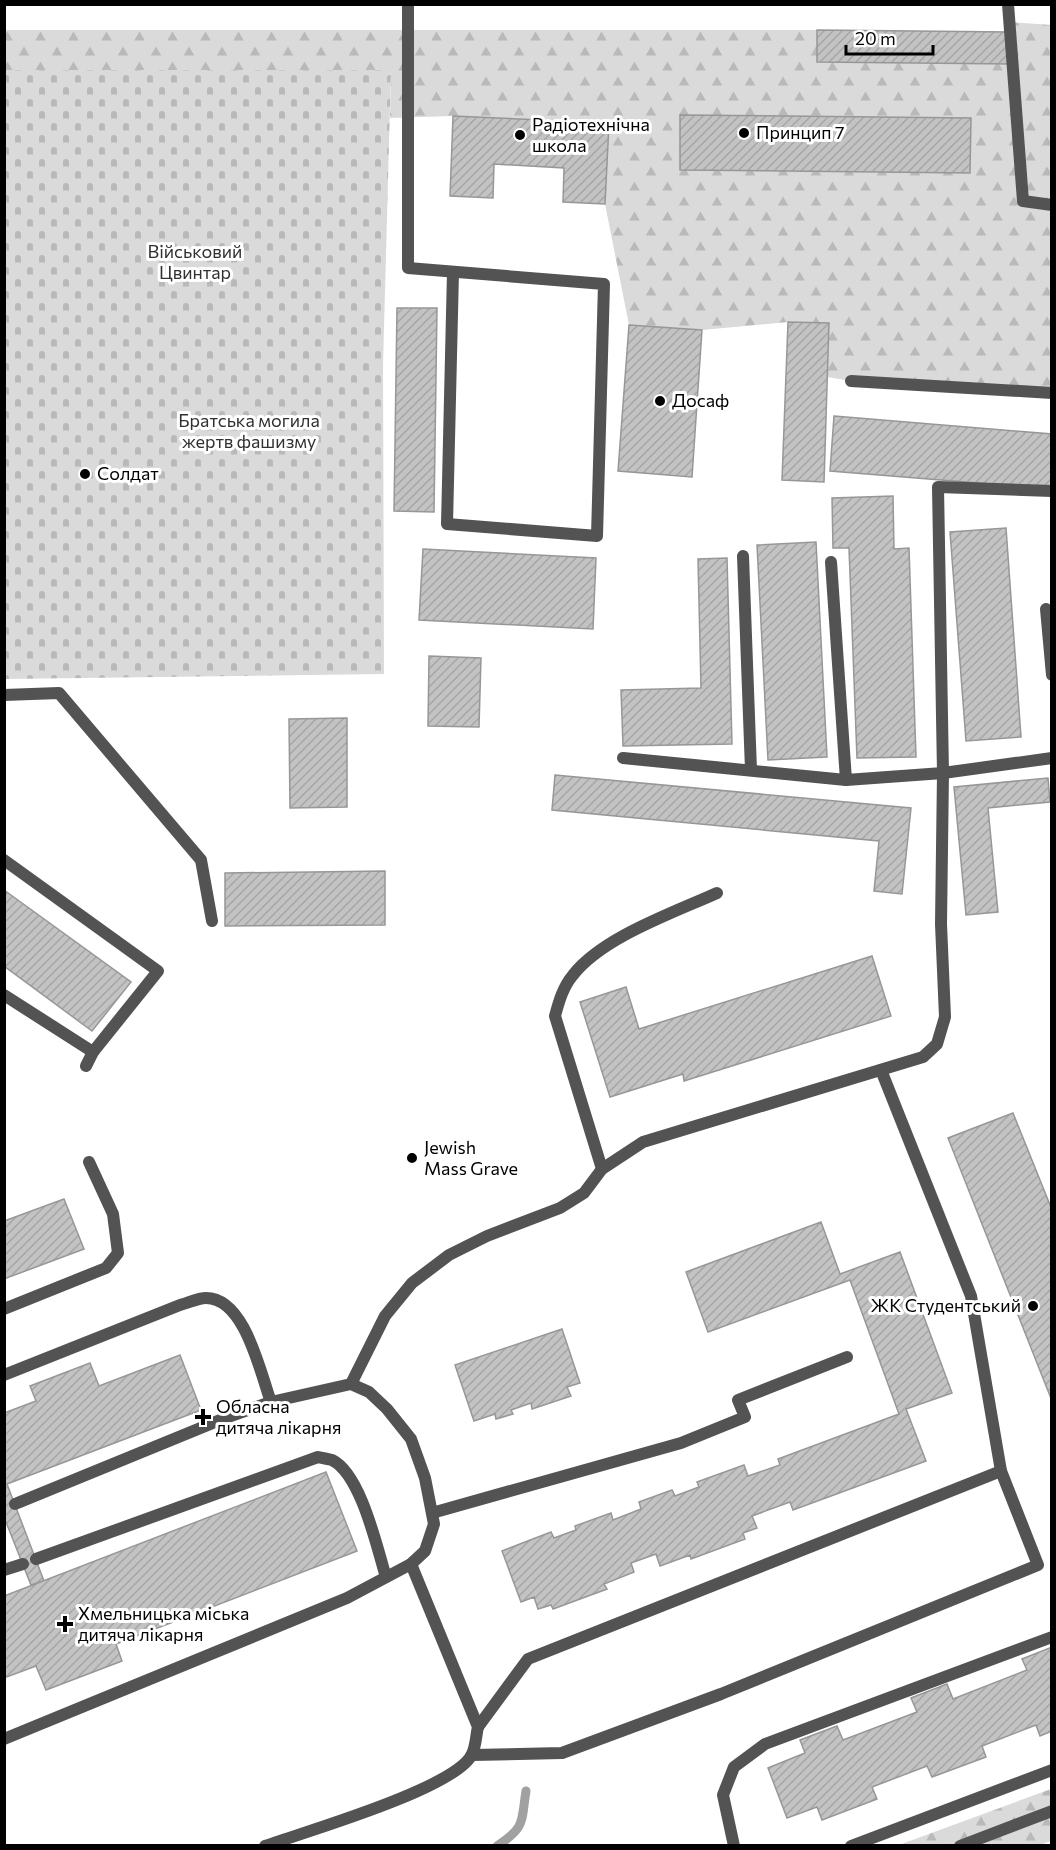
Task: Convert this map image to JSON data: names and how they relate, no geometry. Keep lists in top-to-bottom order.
{
  "parks": ["Військовий Цвинтар", "Братська могила жертв фашизму"],
  "places": {
    "other": [
      "Принцип 7",
      "Радіотехнічна школа",
      "Досаф",
      "Солдат",
      "Jewish Mass Grave",
      "ЖК Студентський"
    ],
    "health": ["Обласна дитяча лікарня", "Хмельницька міська дитяча лікарня"]
  },
  "scale_bar": "20 m"
}
